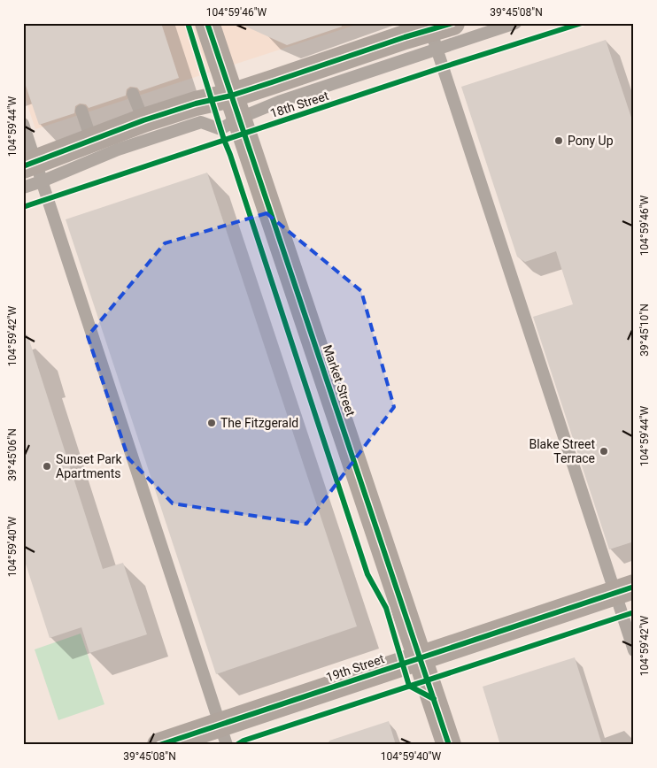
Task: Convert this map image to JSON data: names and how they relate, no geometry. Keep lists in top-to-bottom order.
{
  "streets": {
    "main road": ["Market Street", "19th Street"],
    "cycle path": ["18th Street"]
  },
  "crossings": [
    ["Market Street", "19th Street"]
  ],
  "places": [
    "Pony Up",
    "The Fitzgerald",
    "Blake Street Terrace",
    "Sunset Park Apartments"
  ],
  "coordinates": [
    "104°59'46\"W",
    "39°45'08\"N",
    "104°59'44\"W",
    "39°45'10\"N",
    "104°59'42\"W",
    "39°45'06\"N",
    "104°59'40\"W"
  ]
}
